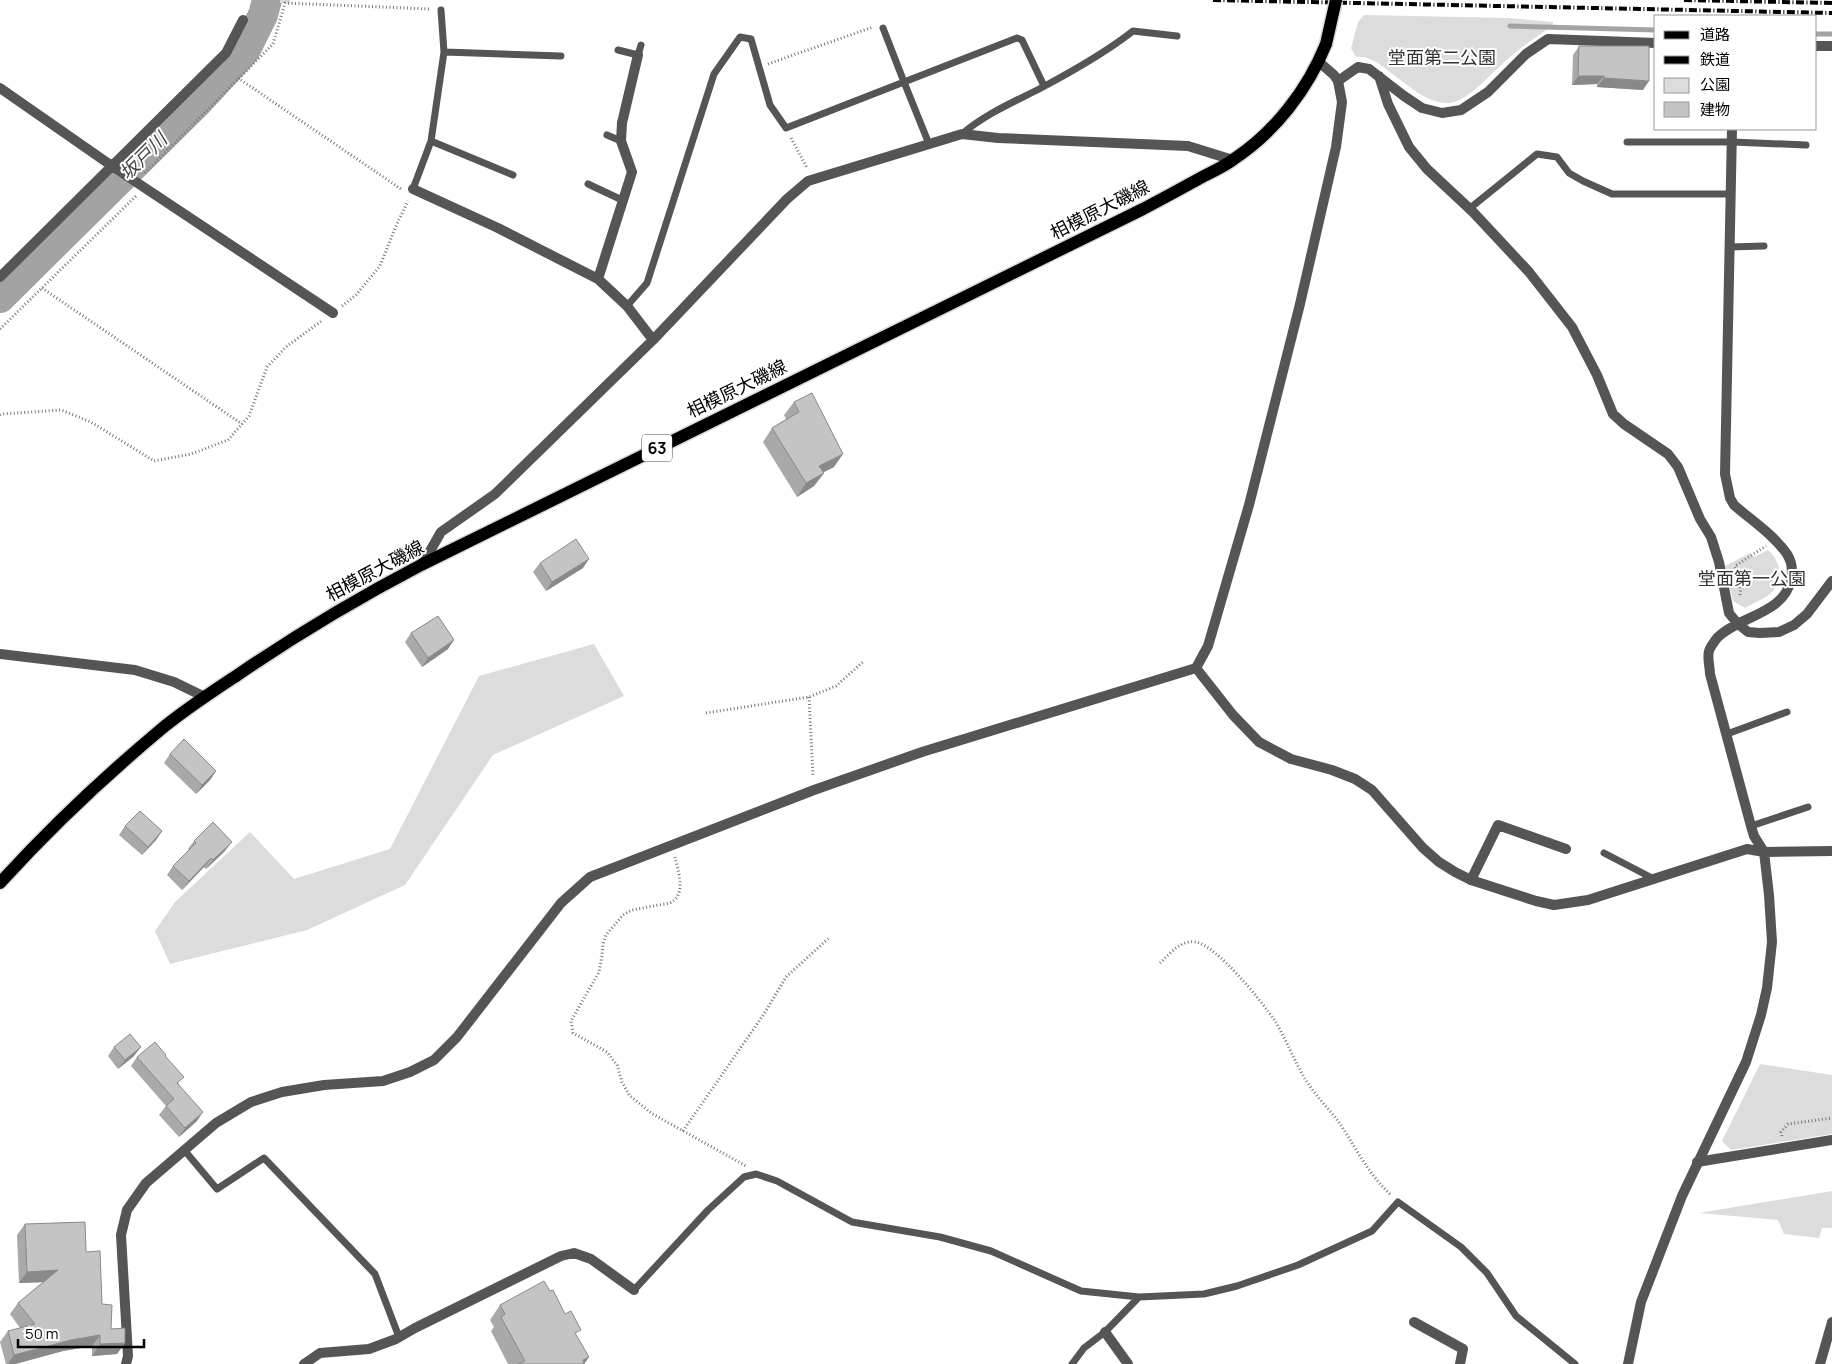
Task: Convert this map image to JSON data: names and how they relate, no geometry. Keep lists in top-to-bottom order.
{
  "streets": {
    "main road": ["相模原大磯線", "63"]
  },
  "water": ["坂戸川"],
  "parks": ["堂面第二公園", "堂面第一公園"],
  "legend": [
    "道路",
    "鉄道",
    "公園",
    "建物"
  ],
  "scale_bar": "50 m"
}
